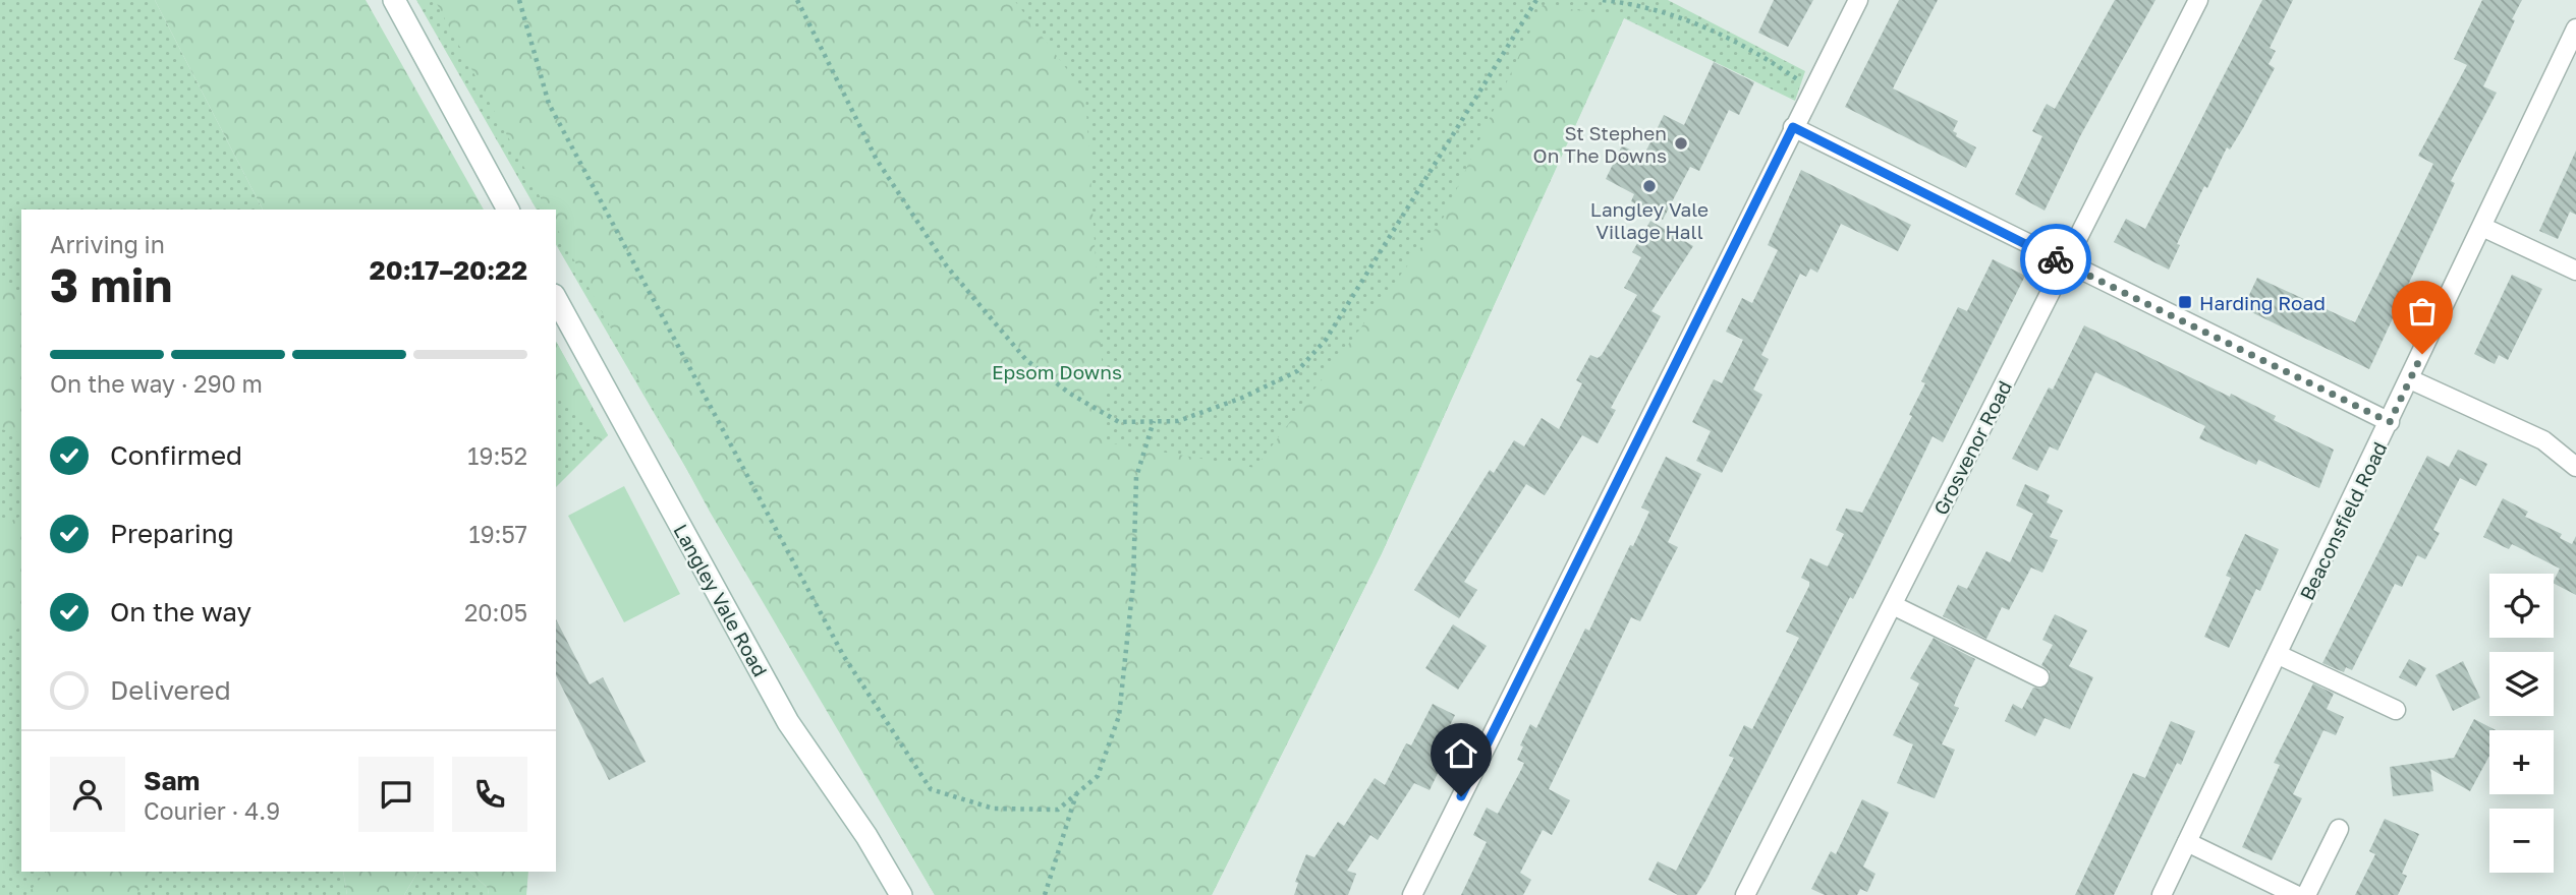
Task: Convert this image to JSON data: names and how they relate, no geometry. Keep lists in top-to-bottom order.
{
  "streets": {
    "street": ["Grosvenor Road", "Beaconsfield Road", "Langley Vale Road"]
  },
  "parks": ["Epsom Downs"],
  "places": {
    "other": ["St Stephen On The Downs", "Langley Vale Village Hall"],
    "transit": ["Harding Road"]
  },
  "page": {
    "heading": ["3 min", "Arriving in", "20:17–20:22"],
    "panel": ["Sam", "Courier · 4.9"],
    "bar": "On the way · 290 m",
    "list": [
      ["Confirmed", "19:52"],
      ["Preparing", "19:57"],
      ["On the way", "20:05"],
      "Delivered"
    ],
    "map_buttons": ["+", "−"]
  }
}
